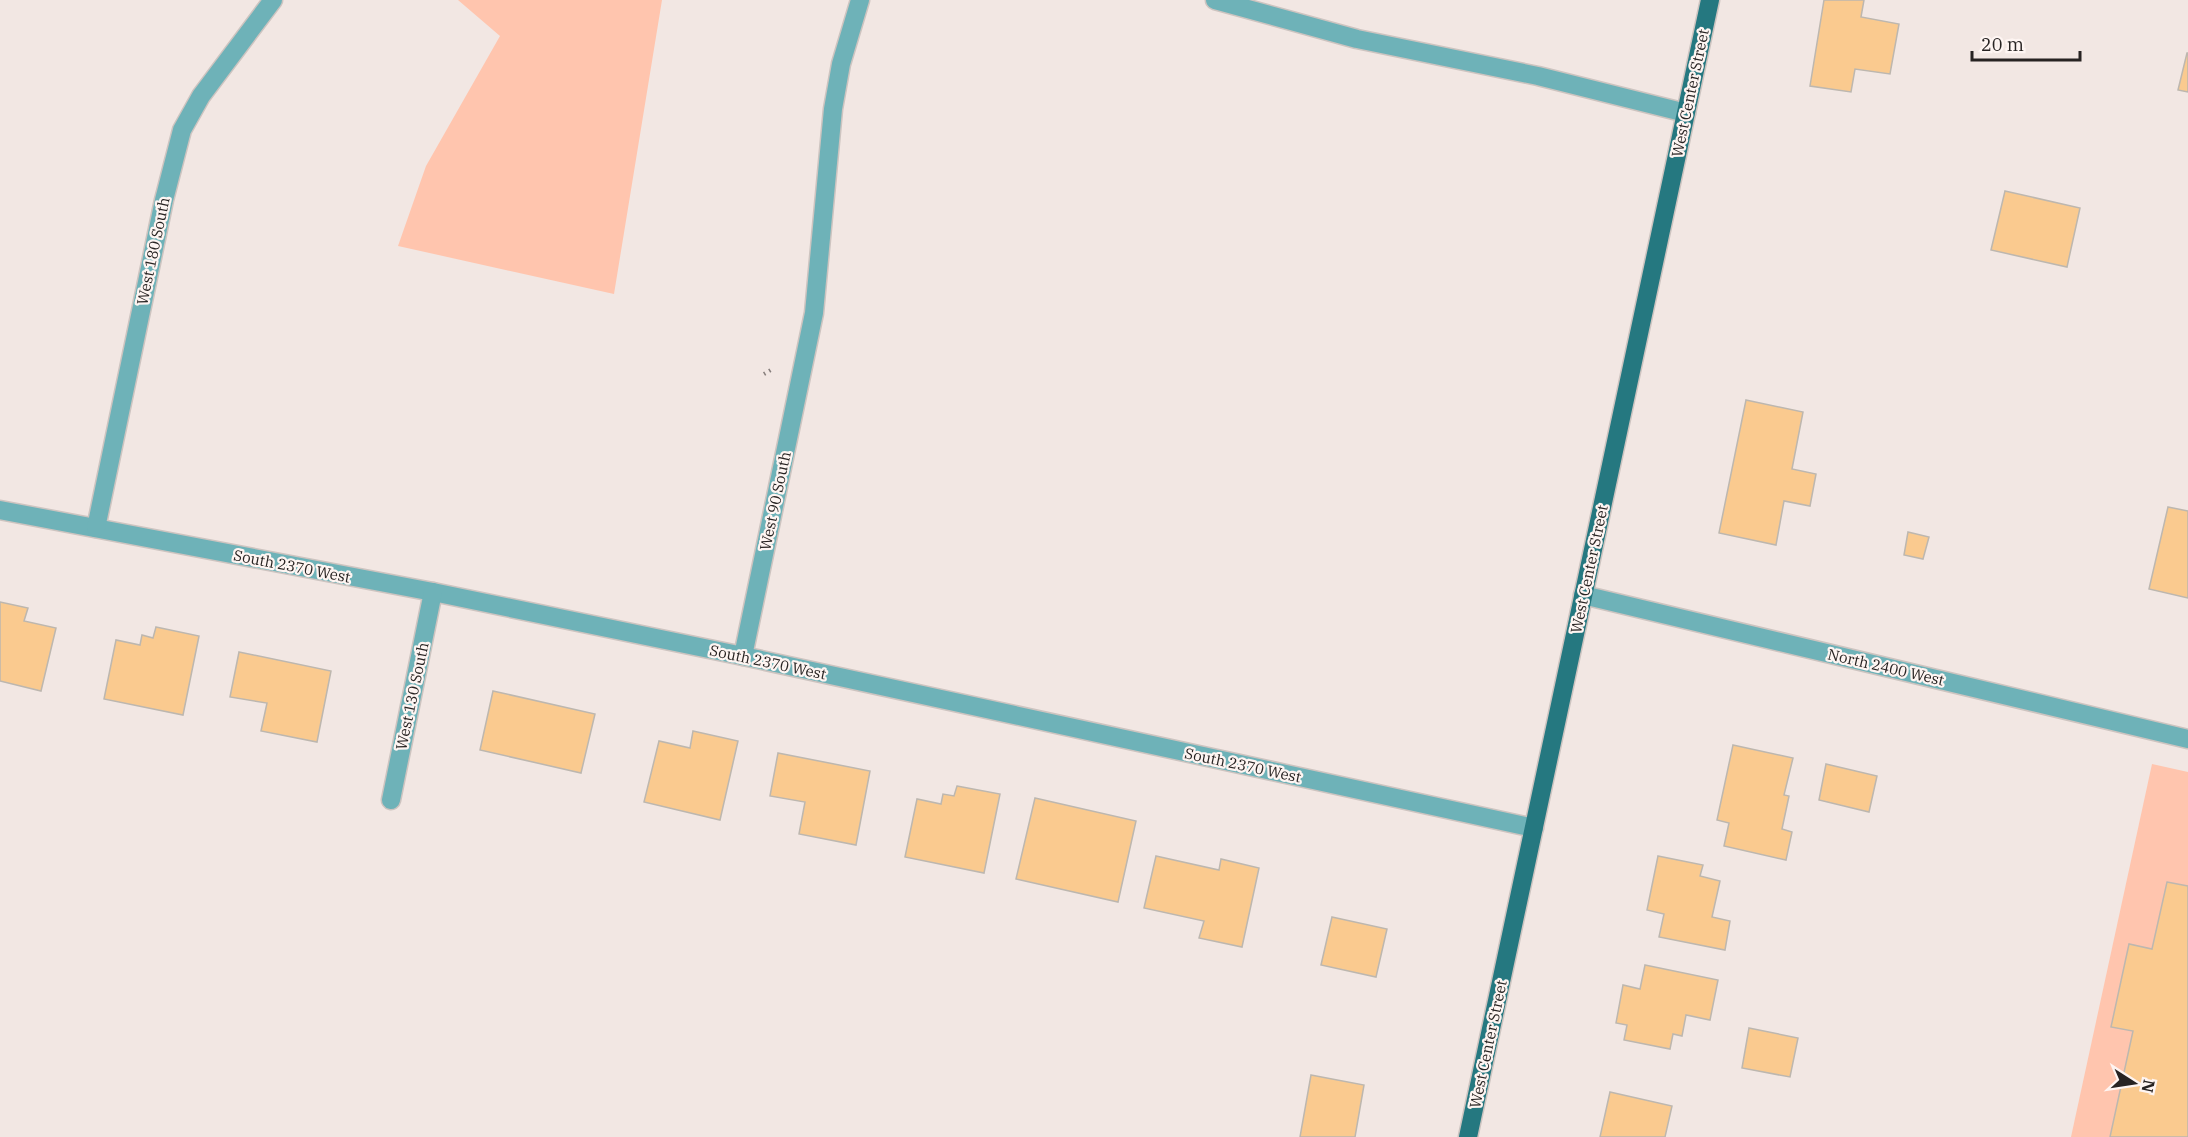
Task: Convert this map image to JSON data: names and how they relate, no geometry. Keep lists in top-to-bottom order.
{
  "streets": {
    "main road": ["West Center Street"],
    "street": [
      "West 180 South",
      "West 90 South",
      "South 2370 West",
      "North 2400 West",
      "West 130 South"
    ]
  },
  "crossings": [
    ["West Center Street", "South 2370 West"],
    ["West Center Street", "North 2400 West"],
    ["West 180 South", "South 2370 West"],
    ["West 90 South", "South 2370 West"],
    ["South 2370 West", "West 130 South"]
  ],
  "scale_bar": "20 m",
  "north": "right"
}
